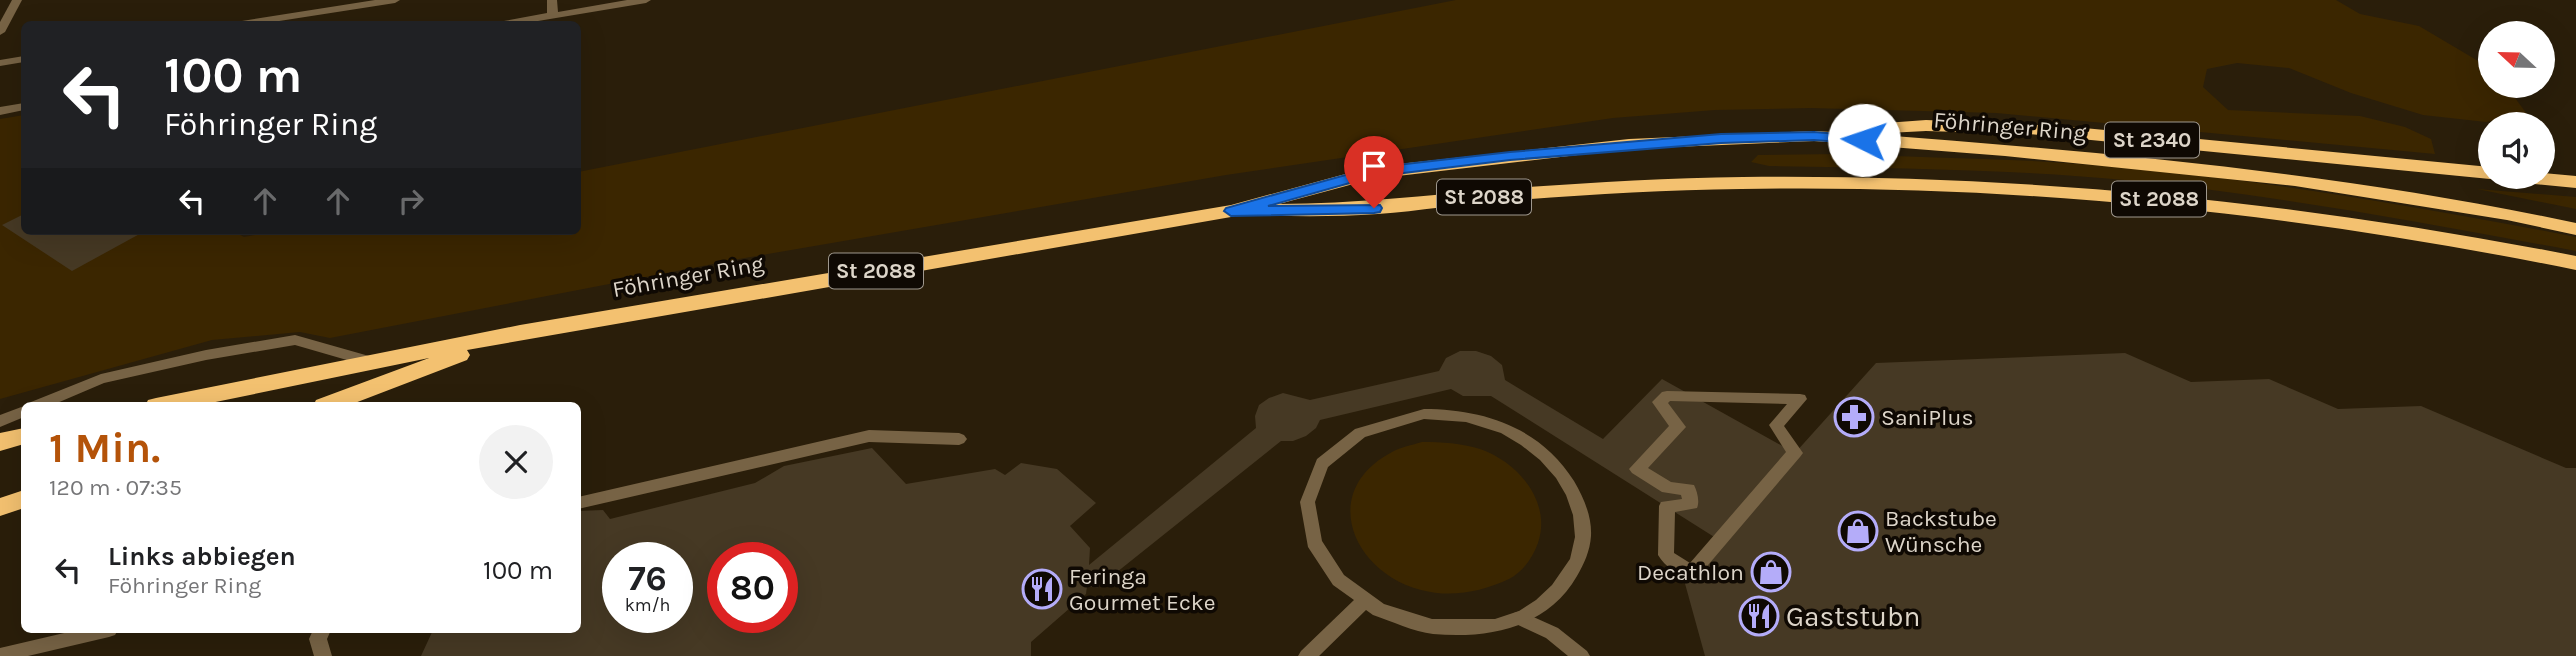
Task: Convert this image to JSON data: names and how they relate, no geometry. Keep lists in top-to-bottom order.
{
  "streets": {
    "highway": ["Föhringer Ring", "St 2340", "St 2088"]
  },
  "crossings": [
    ["Föhringer Ring", "St 2340"]
  ],
  "places": {
    "pharmacy": ["SaniPlus"],
    "shop": ["Backstube Wünsche", "Decathlon"],
    "restaurant": ["Feringa Gourmet Ecke", "Gaststubn"]
  },
  "north": "left",
  "page": {
    "turn": ["100 m", "Föhringer Ring"],
    "heading": ["1 Min.", "120 m · 07:35"],
    "list": [
      {
        "name": "Links abbiegen",
        "note": "Föhringer Ring",
        "value": "100 m"
      }
    ],
    "speed": "76 km/h",
    "limit": "80"
  }
}
